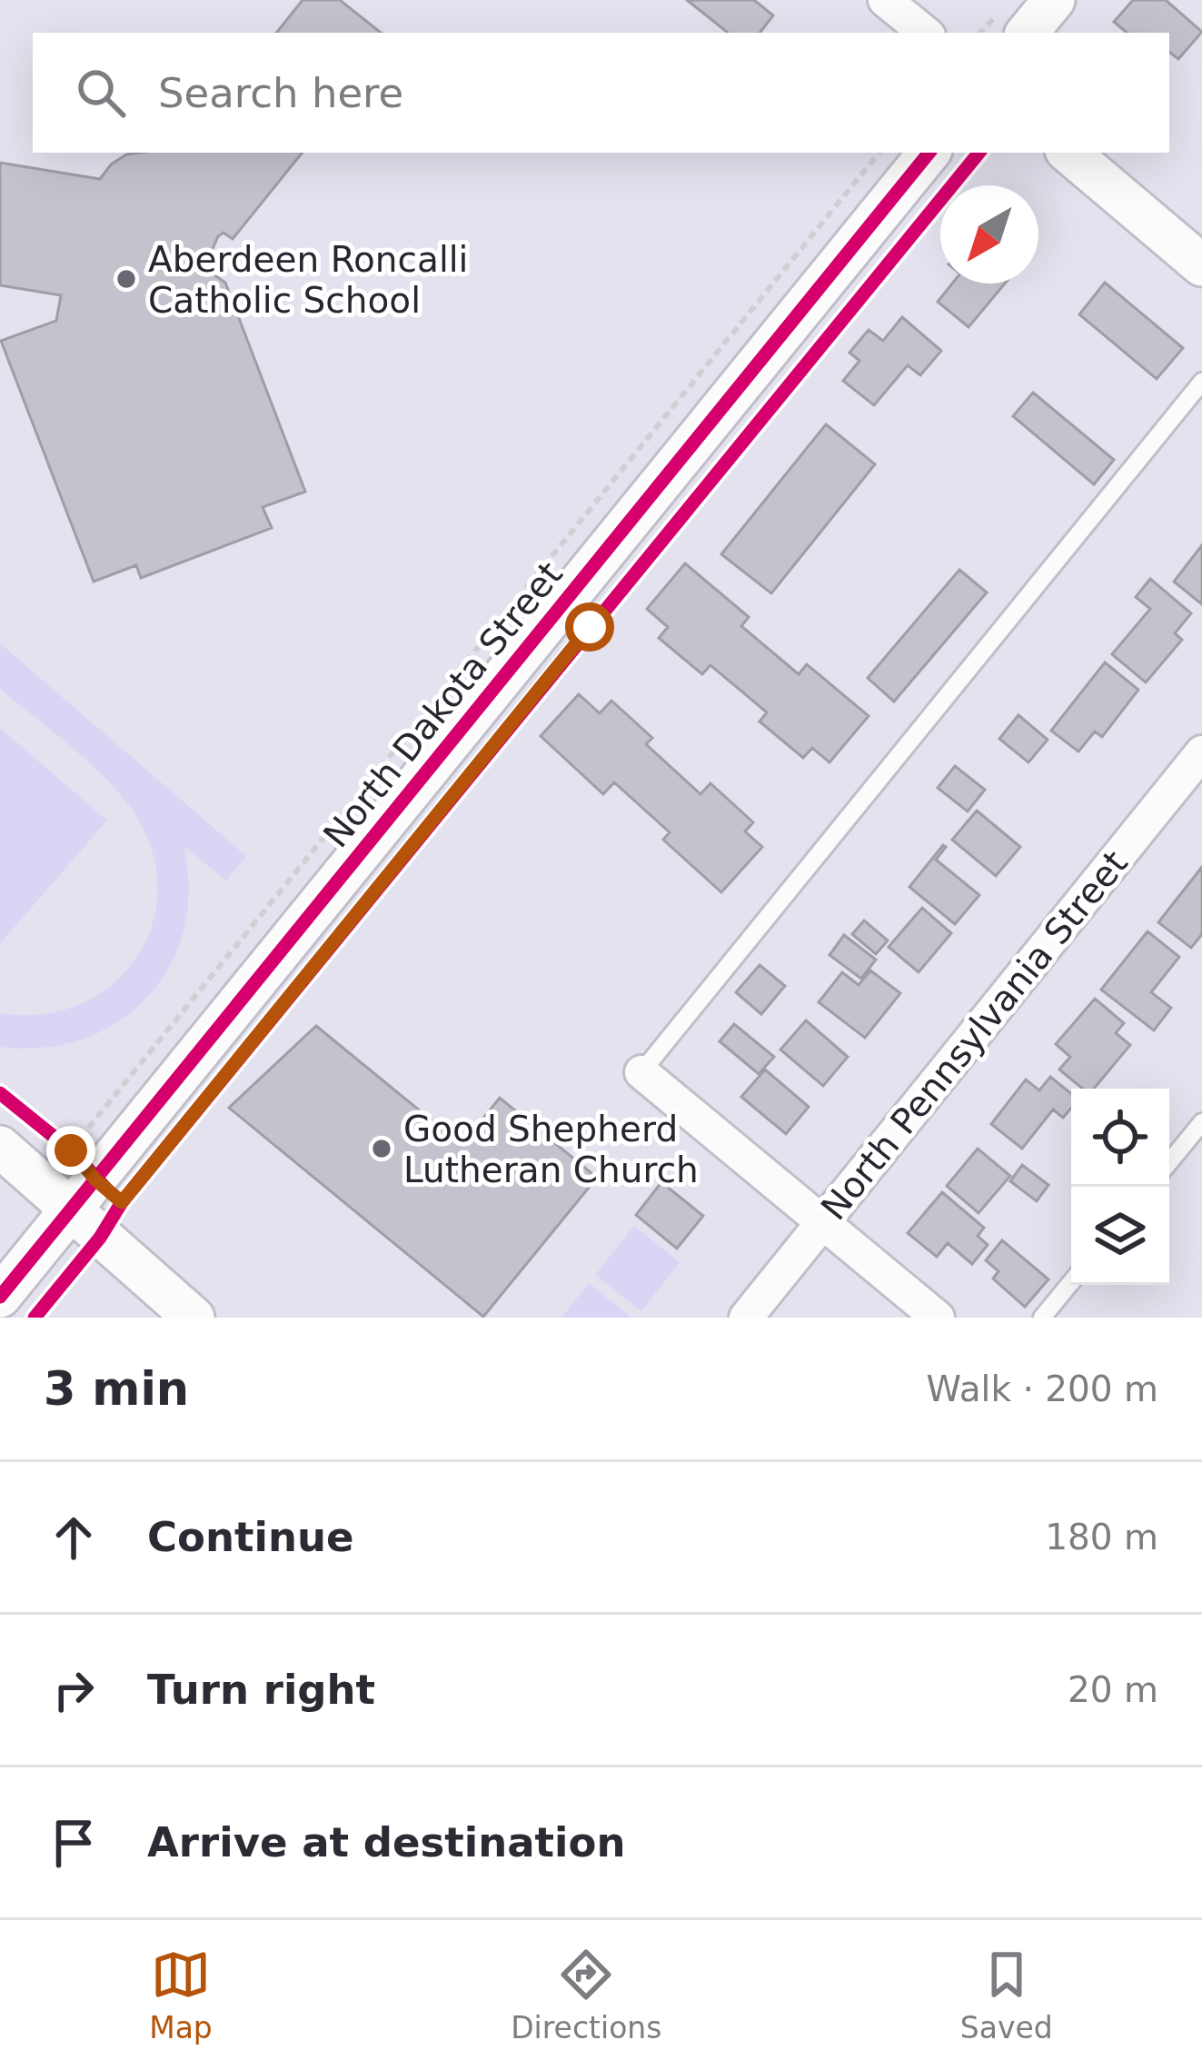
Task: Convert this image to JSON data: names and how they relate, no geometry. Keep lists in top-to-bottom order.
{
  "streets": {
    "street": ["North Dakota Street", "North Pennsylvania Street"]
  },
  "places": ["Aberdeen Roncalli Catholic School", "Good Shepherd Lutheran Church"],
  "north": "bottom left",
  "page": {
    "search": "Search here",
    "heading": ["3 min", "Walk · 200 m"],
    "list": [
      ["Continue", "180 m"],
      ["Turn right", "20 m"],
      "Arrive at destination"
    ],
    "nav": ["Map", "Directions", "Saved"]
  }
}
